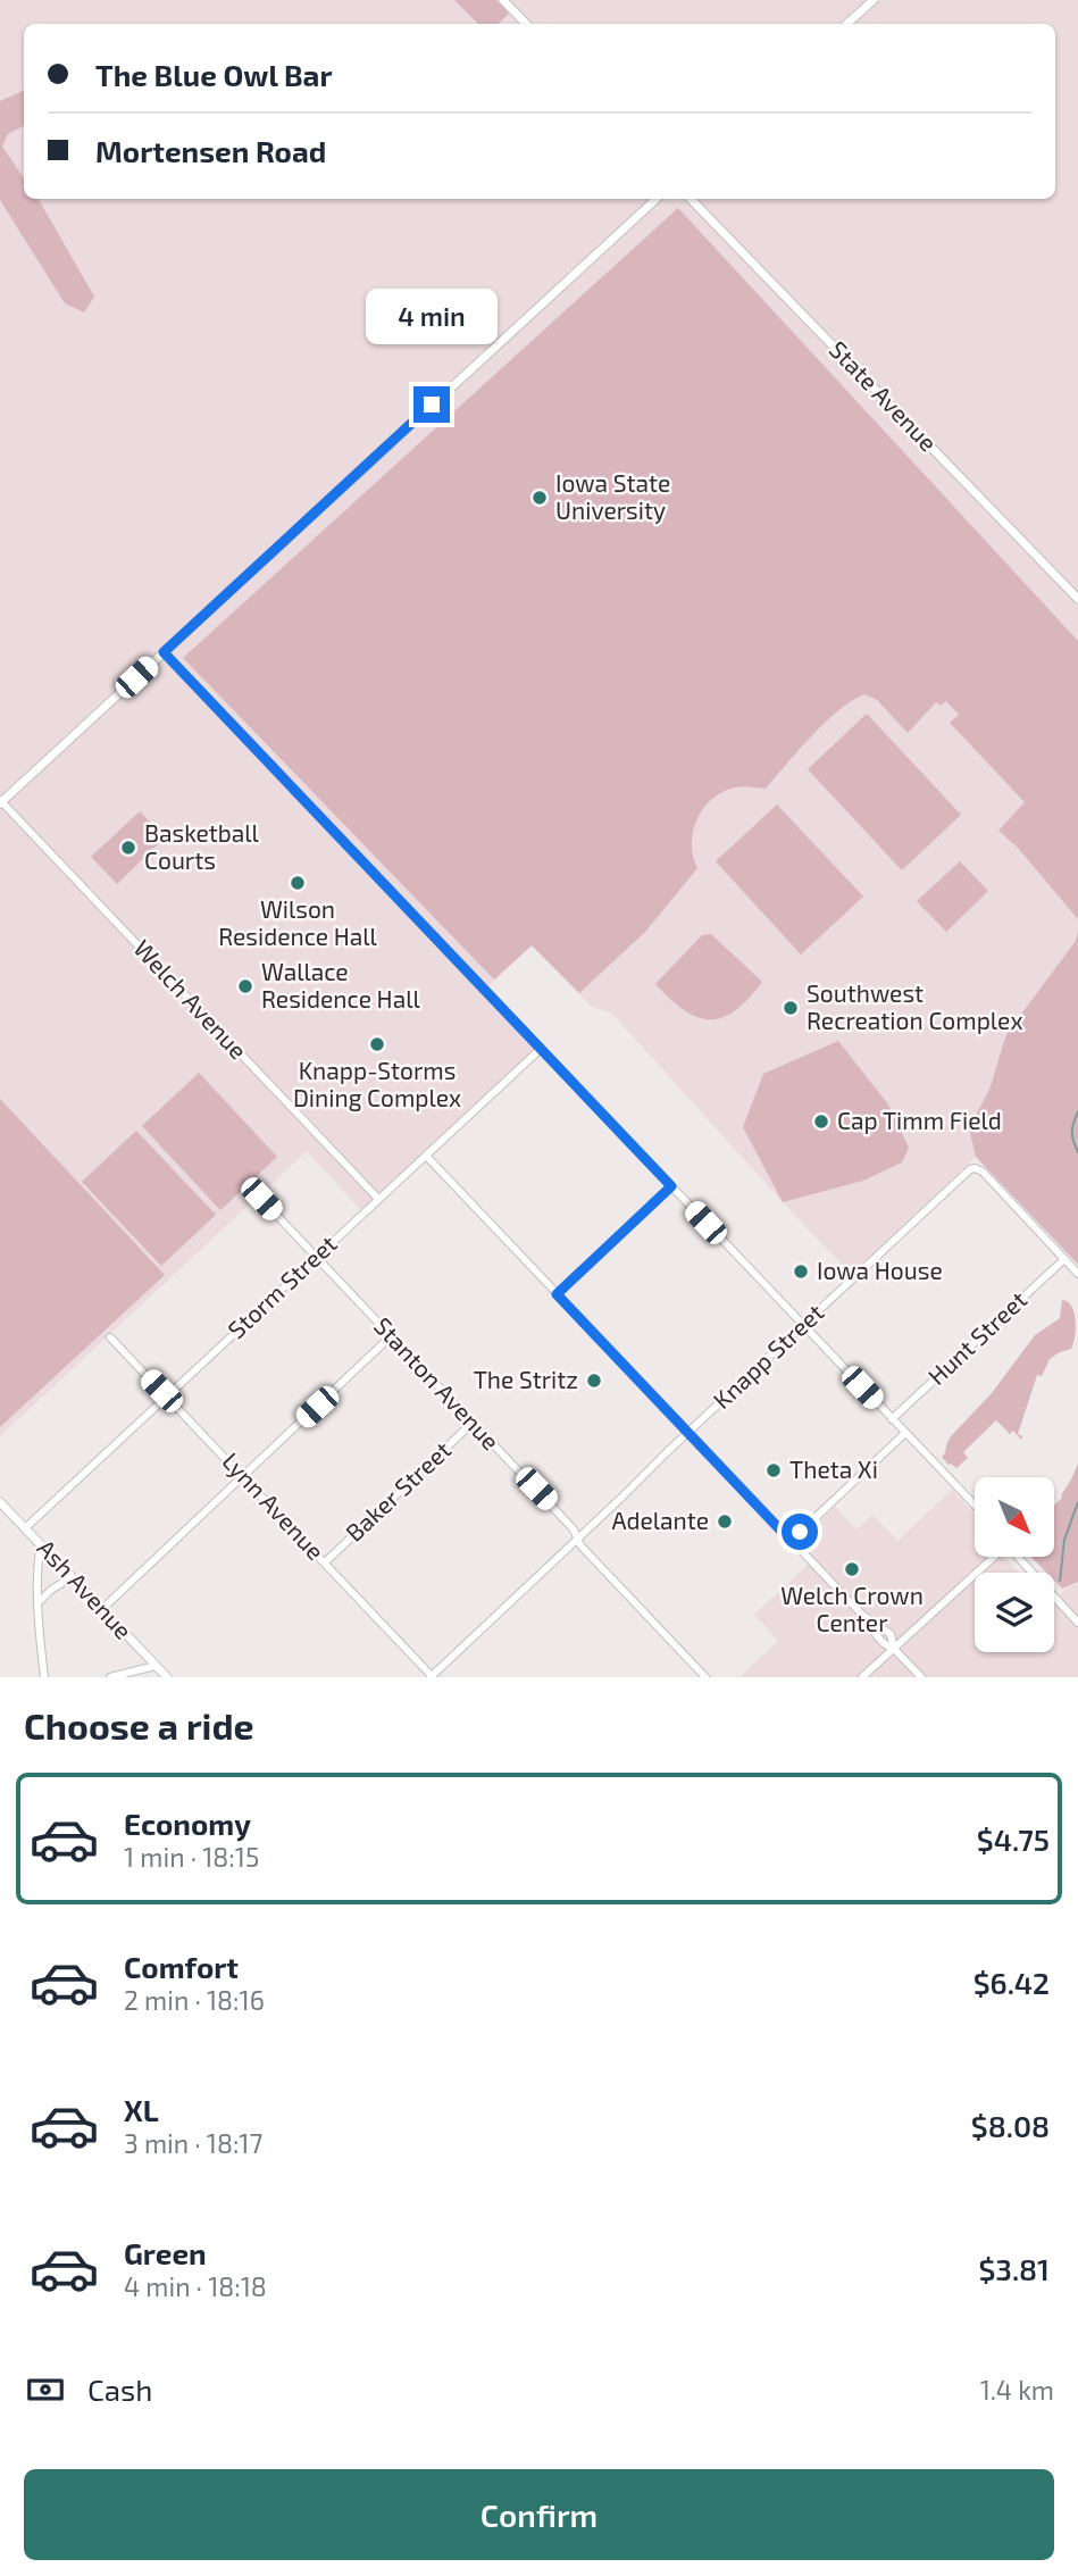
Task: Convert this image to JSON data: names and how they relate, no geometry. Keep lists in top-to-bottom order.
{
  "streets": {
    "street": [
      "State Avenue",
      "Welch Avenue",
      "Storm Street",
      "Hunt Street",
      "Knapp Street",
      "Stanton Avenue",
      "Baker Street",
      "Lynn Avenue",
      "Ash Avenue"
    ]
  },
  "crossings": [
    ["Welch Avenue", "Storm Street"],
    ["Storm Street", "Stanton Avenue"],
    ["Storm Street", "Lynn Avenue"],
    ["Storm Street", "Ash Avenue"],
    ["Hunt Street", "Knapp Street"],
    ["Knapp Street", "Stanton Avenue"],
    ["Knapp Street", "Lynn Avenue"],
    ["Stanton Avenue", "Baker Street"],
    ["Baker Street", "Lynn Avenue"]
  ],
  "places": [
    "Iowa State University",
    "Basketball Courts",
    "Wilson Residence Hall",
    "Wallace Residence Hall",
    "Southwest Recreation Complex",
    "Knapp-Storms Dining Complex",
    "Cap Timm Field",
    "Iowa House",
    "The Stritz",
    "Theta Xi",
    "Adelante",
    "Welch Crown Center"
  ],
  "north": "bottom right",
  "page": {
    "banner": ["The Blue Owl Bar", "Mortensen Road"],
    "bubble": "4 min",
    "heading": "Choose a ride",
    "list": [
      {
        "name": "Economy",
        "note": "1 min · 18:15",
        "value": "$4.75"
      },
      {
        "name": "Comfort",
        "note": "2 min · 18:16",
        "value": "$6.42"
      },
      {
        "name": "XL",
        "note": "3 min · 18:17",
        "value": "$8.08"
      },
      {
        "name": "Green",
        "note": "4 min · 18:18",
        "value": "$3.81"
      }
    ],
    "pay": ["Cash", "1.4 km"],
    "buttons": "Confirm"
  }
}
